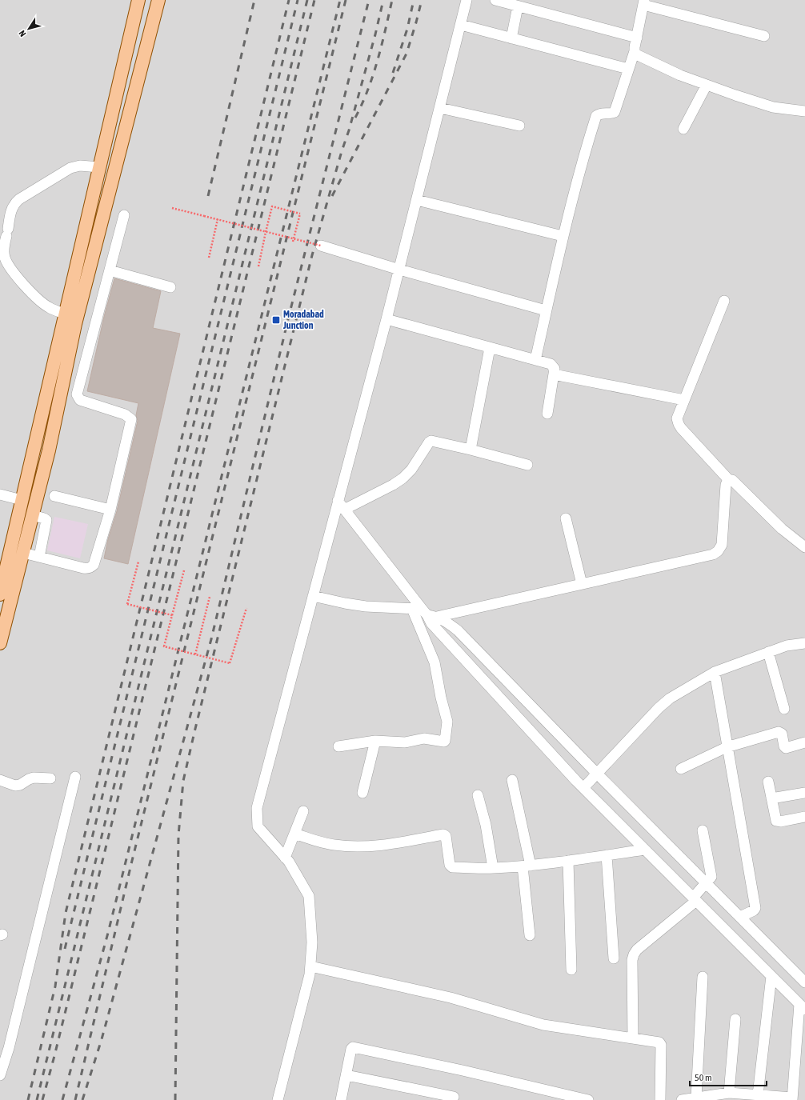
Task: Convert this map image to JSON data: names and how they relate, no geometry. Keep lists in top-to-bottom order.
{
  "places": {
    "transit": ["Moradabad Junction"]
  },
  "scale_bar": "50 m",
  "north": "bottom left"
}
